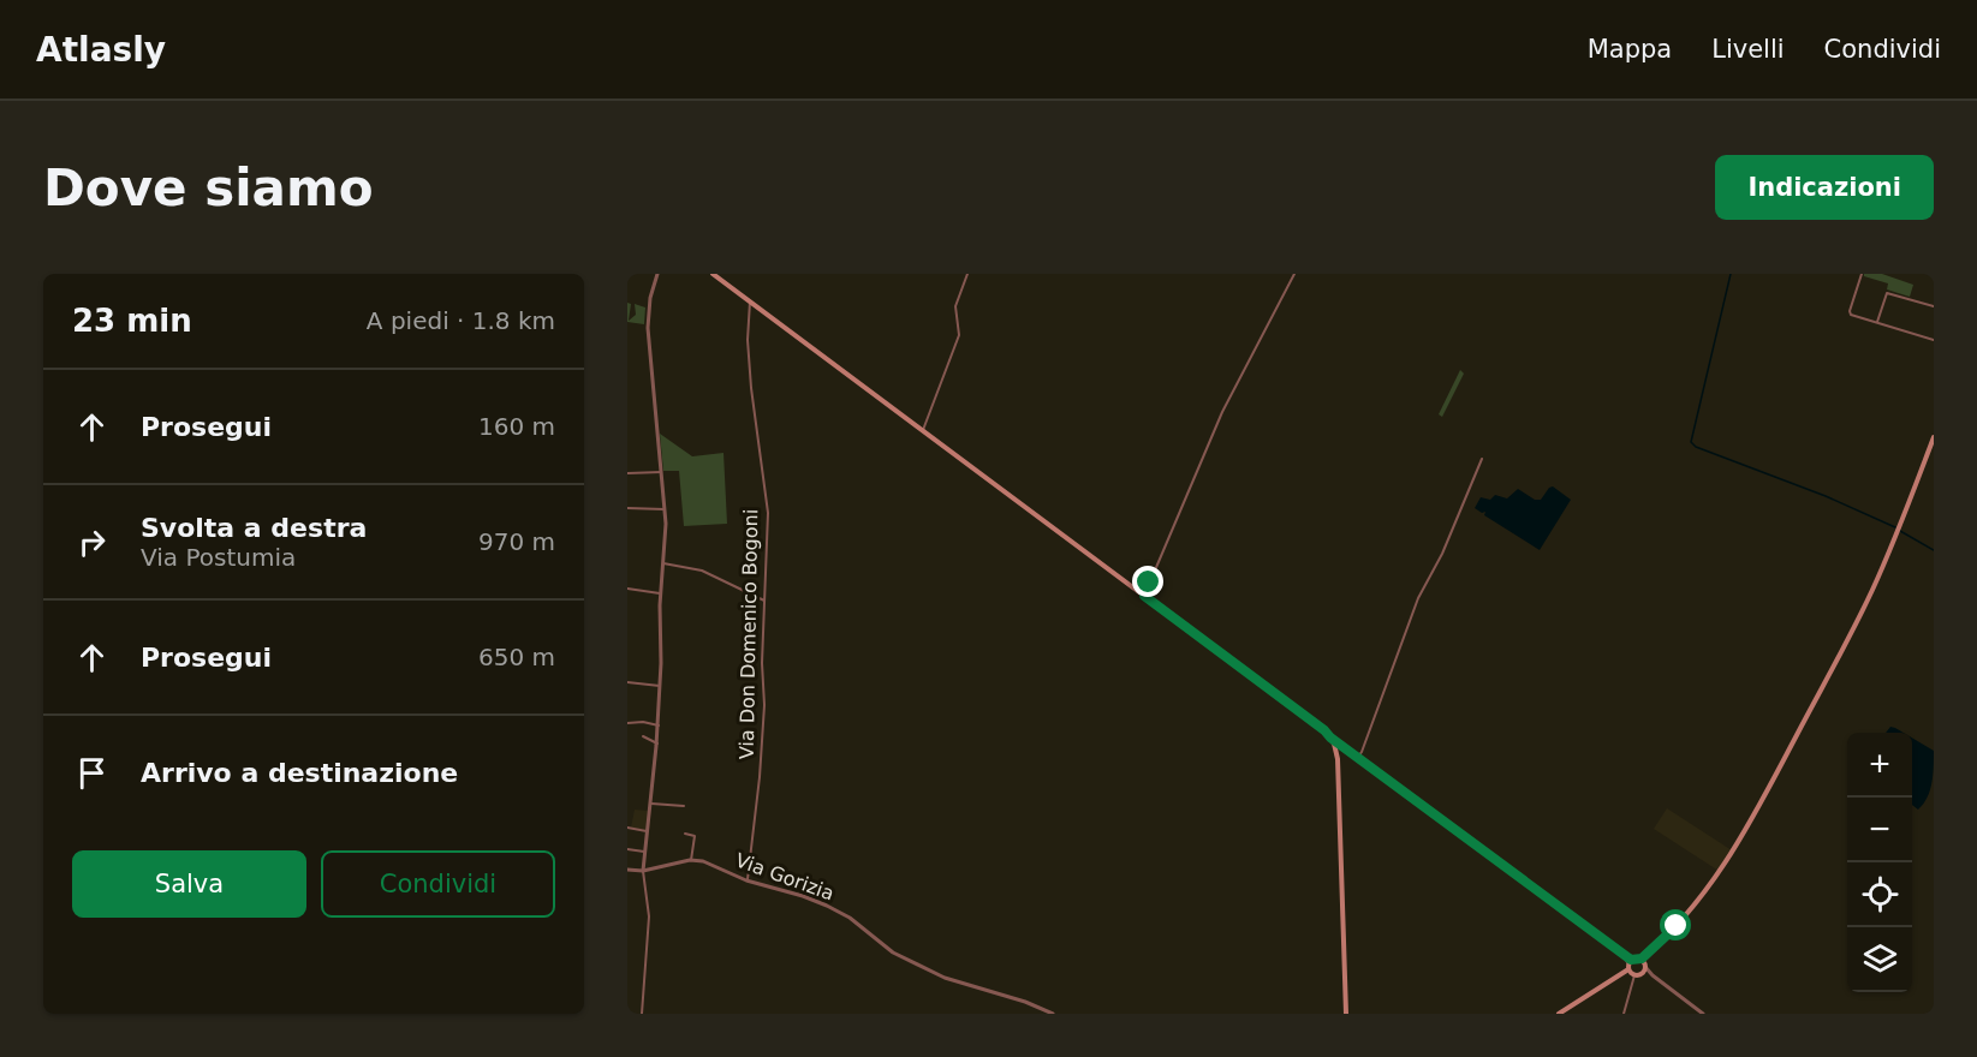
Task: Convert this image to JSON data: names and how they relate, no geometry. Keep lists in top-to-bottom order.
{
  "streets": {
    "street": ["Via Don Domenico Bogoni", "Via Gorizia"]
  },
  "crossings": [
    ["Via Don Domenico Bogoni", "Via Gorizia"]
  ],
  "page": {
    "header": "Atlasly",
    "nav": ["Mappa", "Livelli", "Condividi"],
    "buttons": [
      "Indicazioni",
      ["Salva", "Condividi"]
    ],
    "title": "Dove siamo",
    "heading": ["23 min", "A piedi · 1.8 km"],
    "list": [
      ["Prosegui", "160 m"],
      ["Svolta a destra", "Via Postumia", "970 m"],
      ["Prosegui", "650 m"],
      "Arrivo a destinazione"
    ],
    "map_buttons": ["+", "−"]
  }
}
